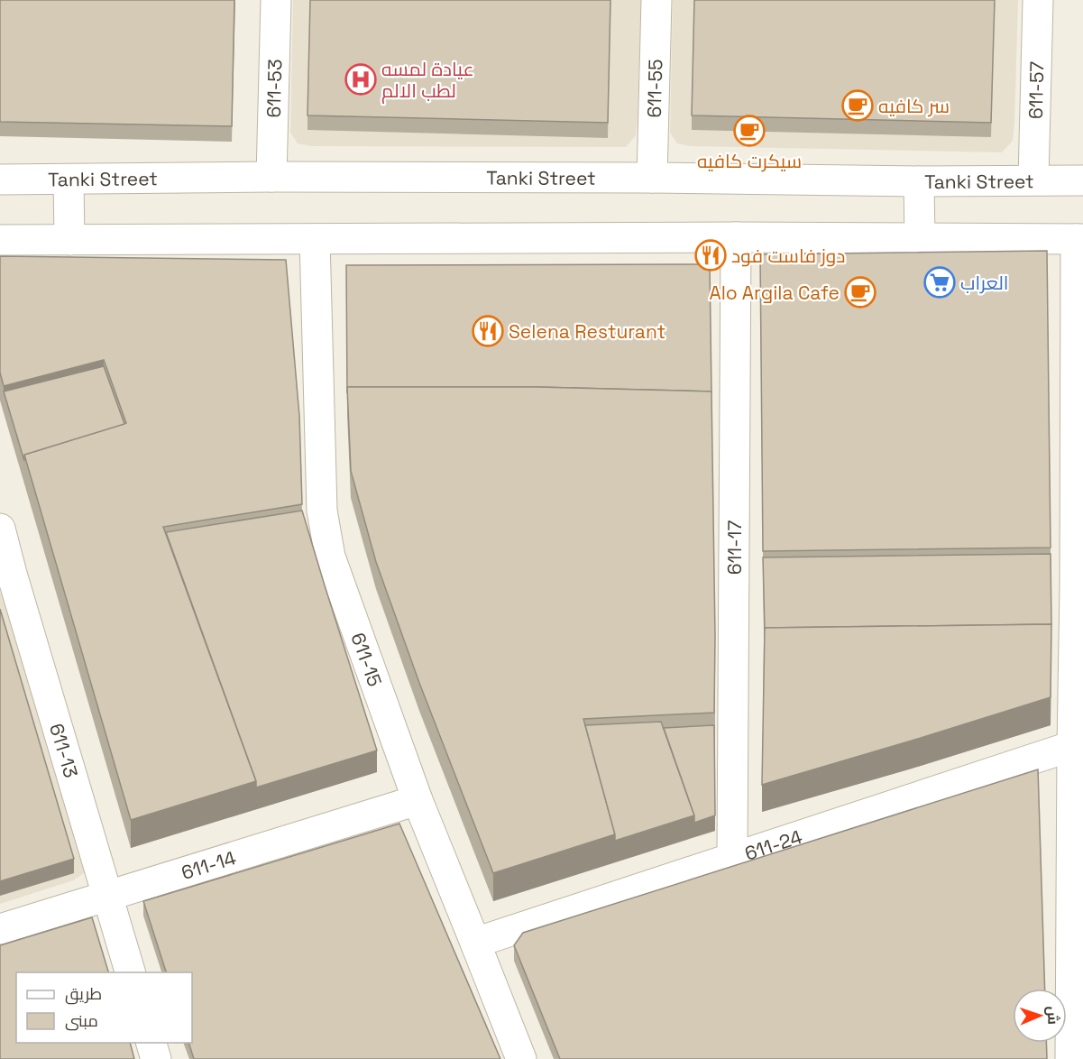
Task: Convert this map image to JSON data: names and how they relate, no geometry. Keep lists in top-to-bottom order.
{
  "streets": {
    "street": [
      "611-53",
      "611-55",
      "611-57",
      "Tanki Street",
      "611-17",
      "611-15",
      "611-13",
      "611-24",
      "611-14"
    ]
  },
  "crossings": [
    ["611-53", "Tanki Street"],
    ["611-55", "Tanki Street"],
    ["611-57", "Tanki Street"],
    ["611-17", "611-24"],
    ["611-15", "611-24"],
    ["611-15", "611-14"],
    ["611-13", "611-14"]
  ],
  "places": {
    "hospital": ["عيادة لمسه لطب الالم"],
    "cafe": ["سر كافيه", "سيكرت كافيه", "Alo Argila Cafe"],
    "restaurant": ["دوز فاست فود", "Selena Resturant"],
    "supermarket": ["العراب"]
  },
  "legend": ["طريق", "مبنى"],
  "north": "right"
}
